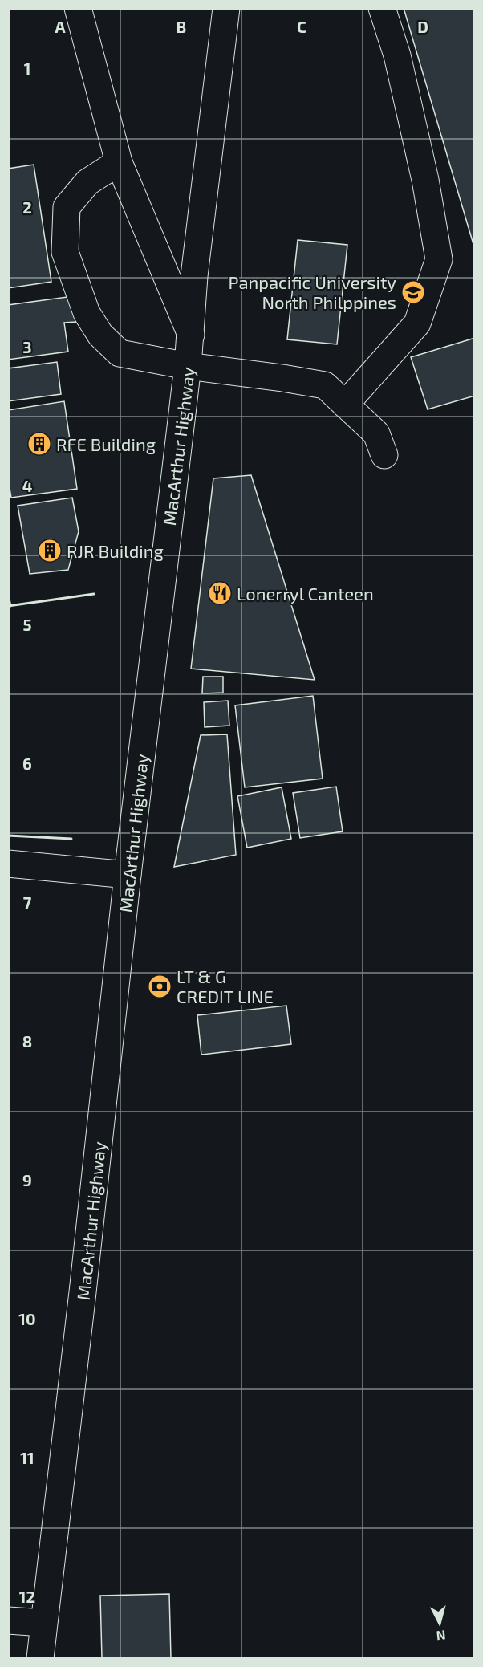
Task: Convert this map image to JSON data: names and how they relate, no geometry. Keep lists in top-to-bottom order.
{
  "streets": {
    "main road": ["MacArthur Highway"]
  },
  "places": {
    "school or university": ["Panpacific University North Philppines"],
    "building": ["RFE Building", "RJR Building"],
    "restaurant": ["Lonerryl Canteen"],
    "bank": ["LT & G CREDIT LINE"]
  },
  "north": "bottom",
  "grid": {
    "columns": [
      "A",
      "B",
      "C",
      "D"
    ],
    "rows": [
      "1",
      "2",
      "3",
      "4",
      "5",
      "6",
      "7",
      "8",
      "9",
      "10",
      "11",
      "12"
    ]
  }
}
